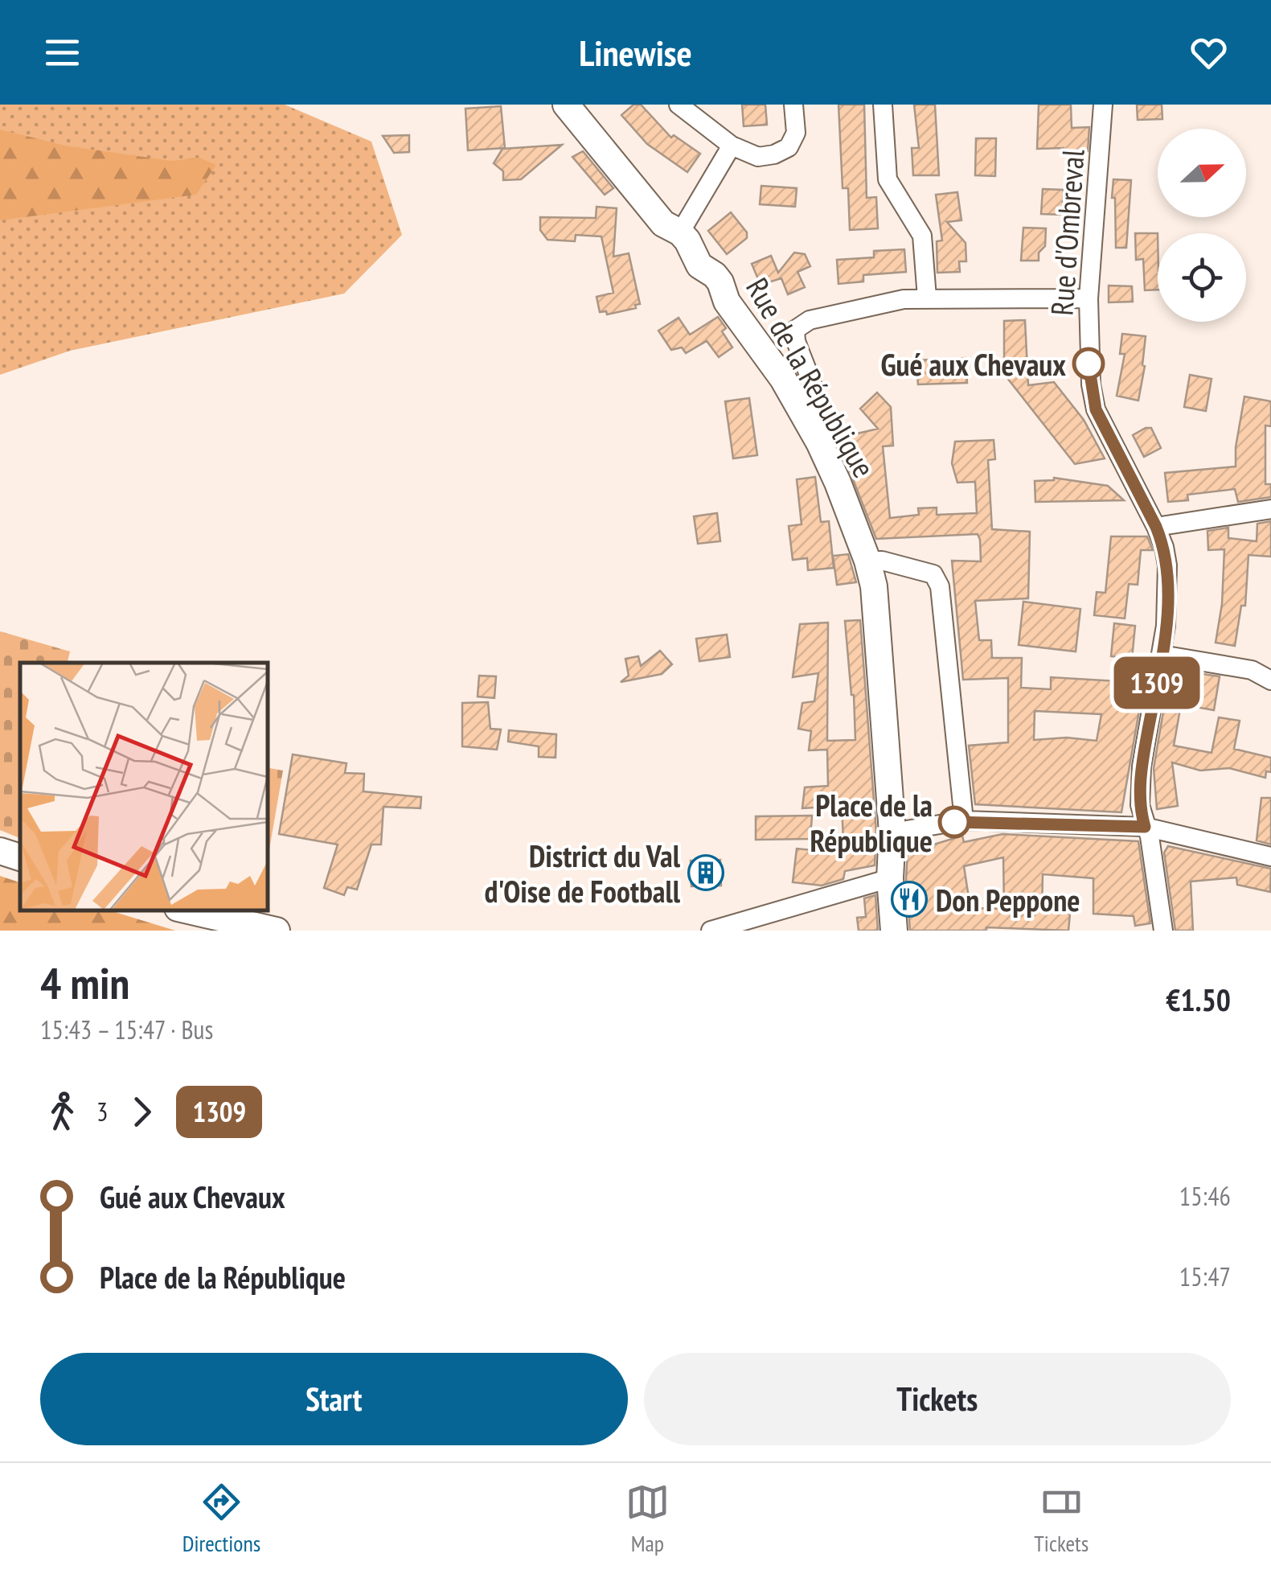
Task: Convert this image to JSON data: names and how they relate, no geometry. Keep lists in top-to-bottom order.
{
  "streets": {
    "street": ["Rue d'Ombreval", "Rue de la République"]
  },
  "places": {
    "other": ["Gué aux Chevaux", "Place de la République"],
    "building": ["District du Val d'Oise de Football"],
    "restaurant": ["Don Peppone"]
  },
  "lines": ["bus line 1309"],
  "north": "right",
  "page": {
    "header": "Linewise",
    "on_map": "1309",
    "heading": ["4 min", "15:43 – 15:47 · Bus", "€1.50"],
    "legs": ["3", "1309"],
    "list": [
      {
        "name": "Gué aux Chevaux",
        "value": "15:46"
      },
      {
        "name": "Place de la République",
        "value": "15:47"
      }
    ],
    "buttons": ["Start", "Tickets"],
    "tabs": ["Directions", "Map", "Tickets"]
  }
}
